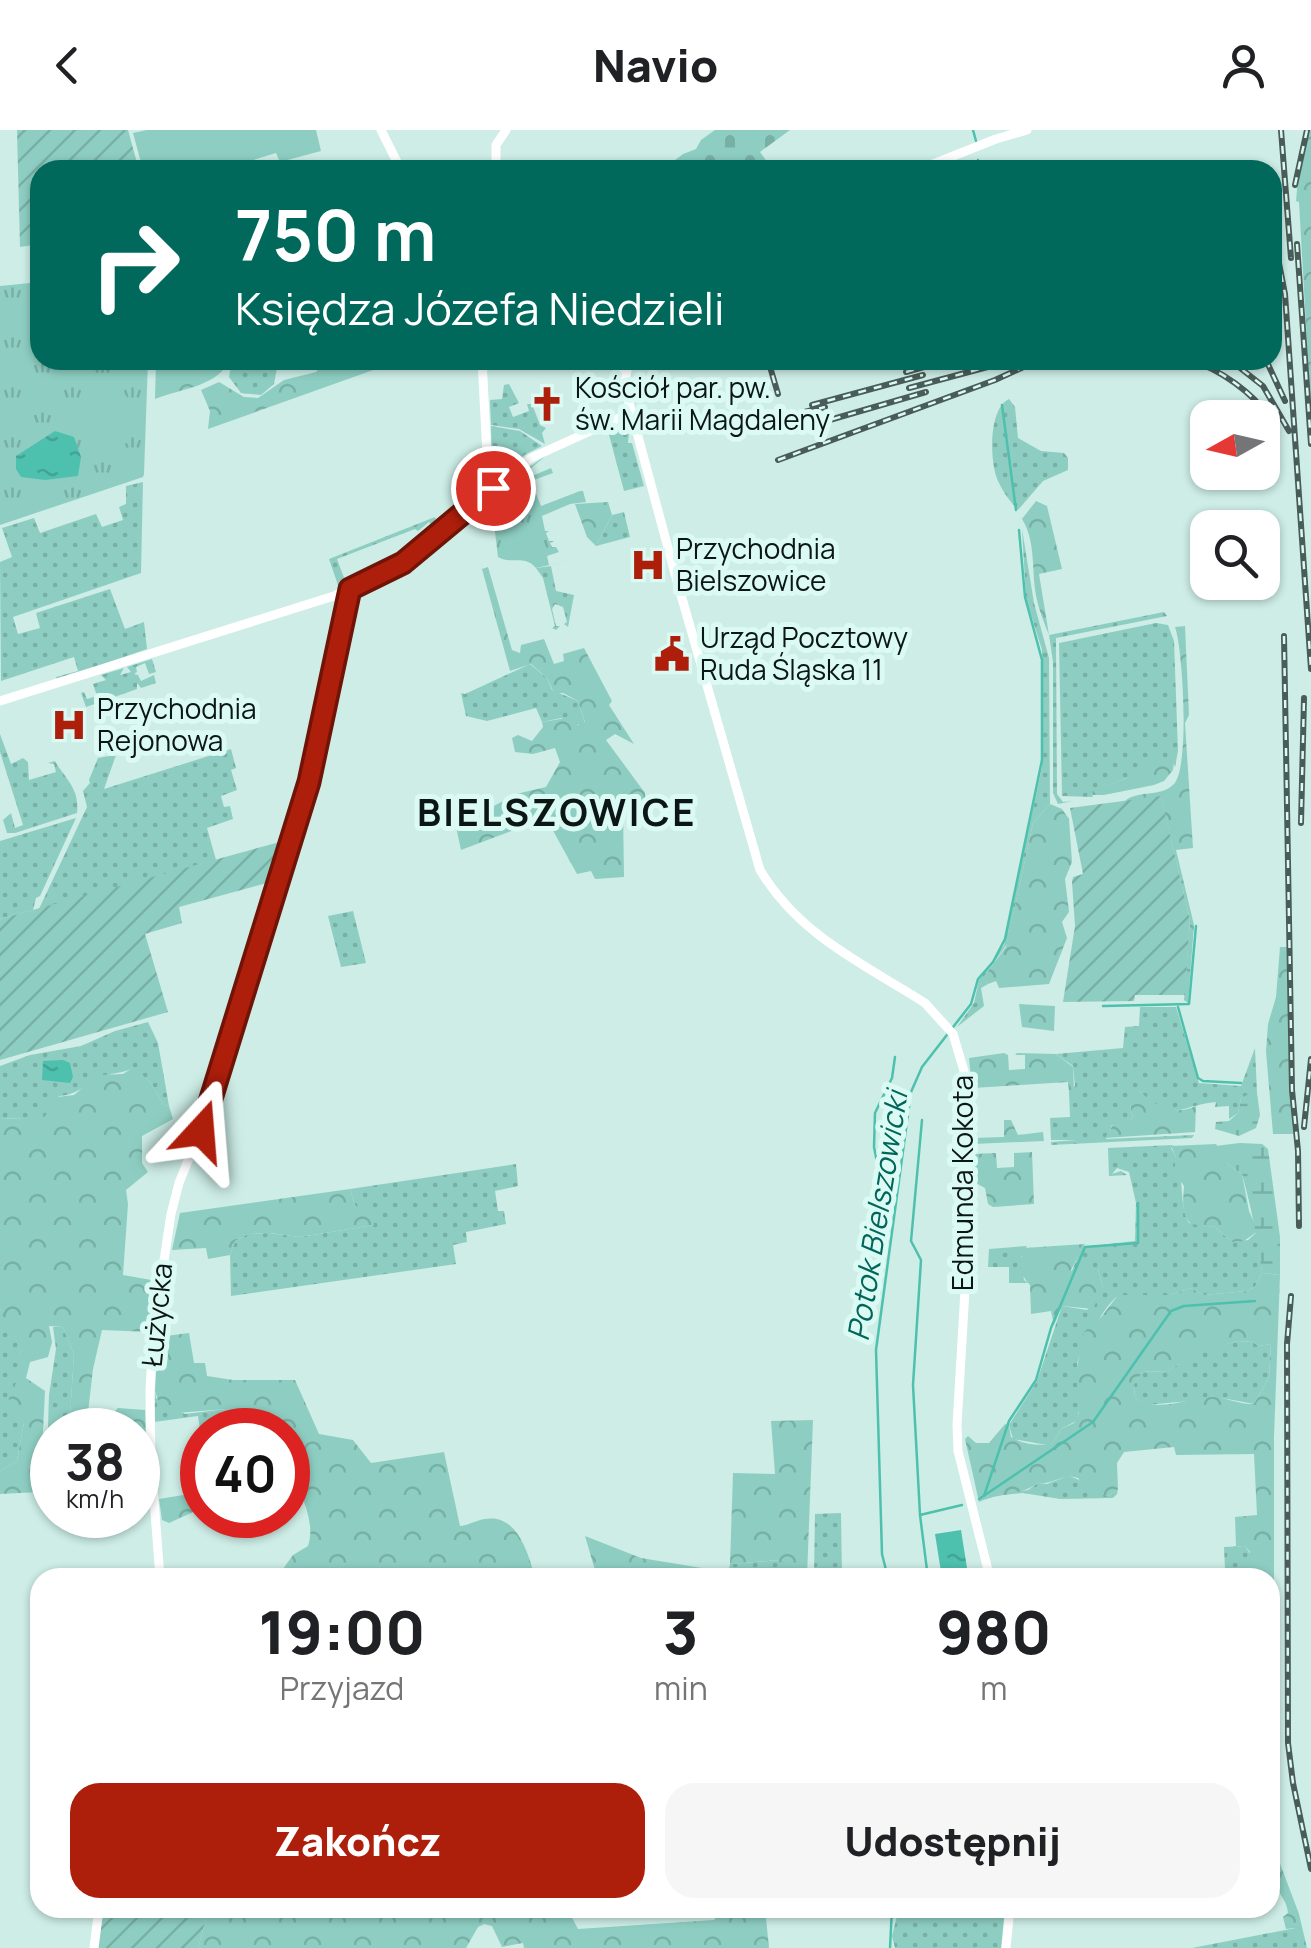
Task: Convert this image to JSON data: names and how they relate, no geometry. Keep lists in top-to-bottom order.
{
  "streets": {
    "street": ["Edmunda Kokota", "Łużycka"]
  },
  "districts": ["BIELSZOWICE"],
  "water": ["Potok Bielszowicki"],
  "places": {
    "church": ["Kościół par. pw. św. Marii Magdaleny"],
    "hospital": ["Przychodnia Bielszowice", "Przychodnia Rejonowa"],
    "public building": ["Urząd Pocztowy Ruda Śląska 11"]
  },
  "north": "left",
  "page": {
    "header": "Navio",
    "turn": ["750 m", "Księdza Józefa Niedzieli"],
    "speed": "38 km/h",
    "limit": "40",
    "eta": [
      "19:00",
      "Przyjazd",
      "3",
      "min",
      "980",
      "m"
    ],
    "buttons": ["Zakończ", "Udostępnij"]
  }
}
